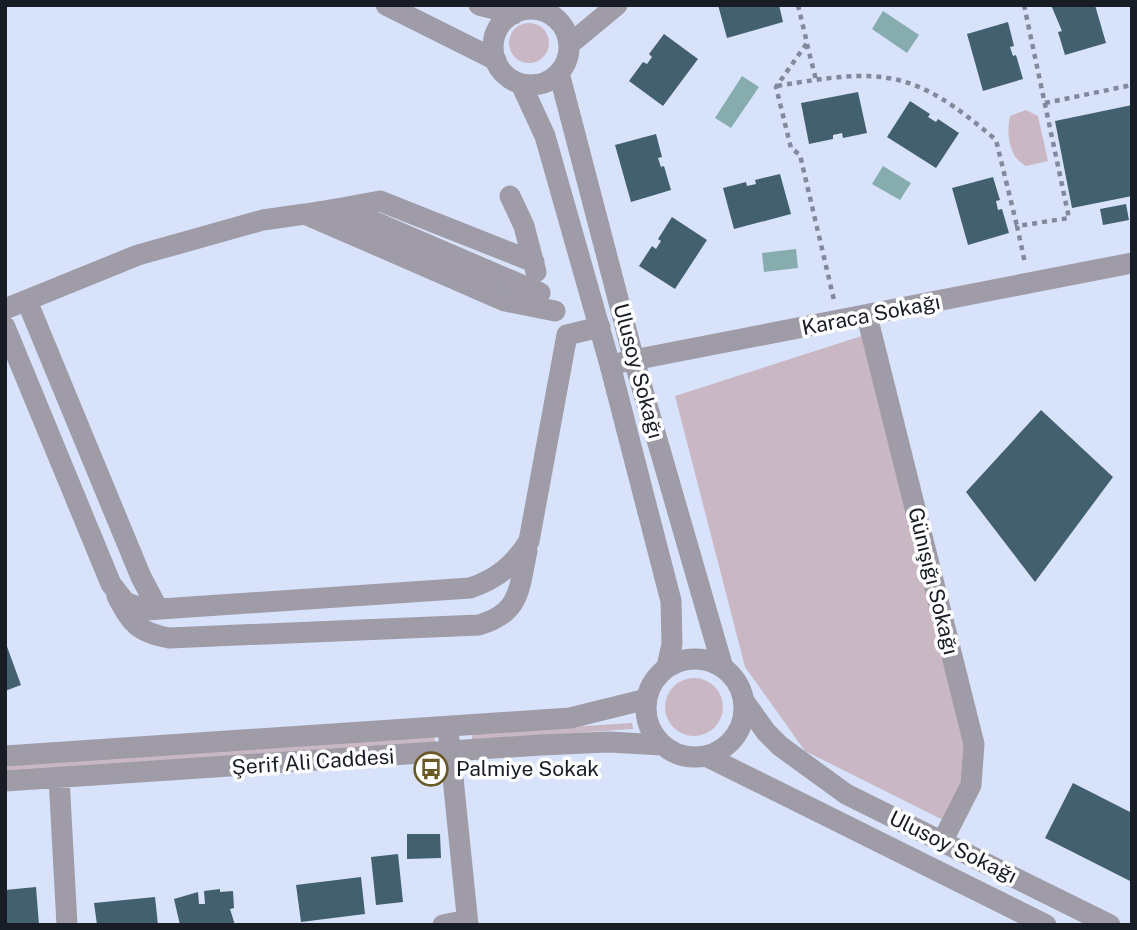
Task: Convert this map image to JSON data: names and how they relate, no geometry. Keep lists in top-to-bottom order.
{
  "streets": {
    "street": [
      "Karaca Sokağı",
      "Ulusoy Sokağı",
      "Günışığı Sokağı",
      "Şerif Ali Caddesi"
    ]
  },
  "crossings": [
    ["Karaca Sokağı", "Ulusoy Sokağı"],
    ["Karaca Sokağı", "Günışığı Sokağı"],
    ["Ulusoy Sokağı", "Günışığı Sokağı"],
    ["Ulusoy Sokağı", "Şerif Ali Caddesi"]
  ],
  "places": {
    "bus stop": ["Palmiye Sokak"]
  }
}
